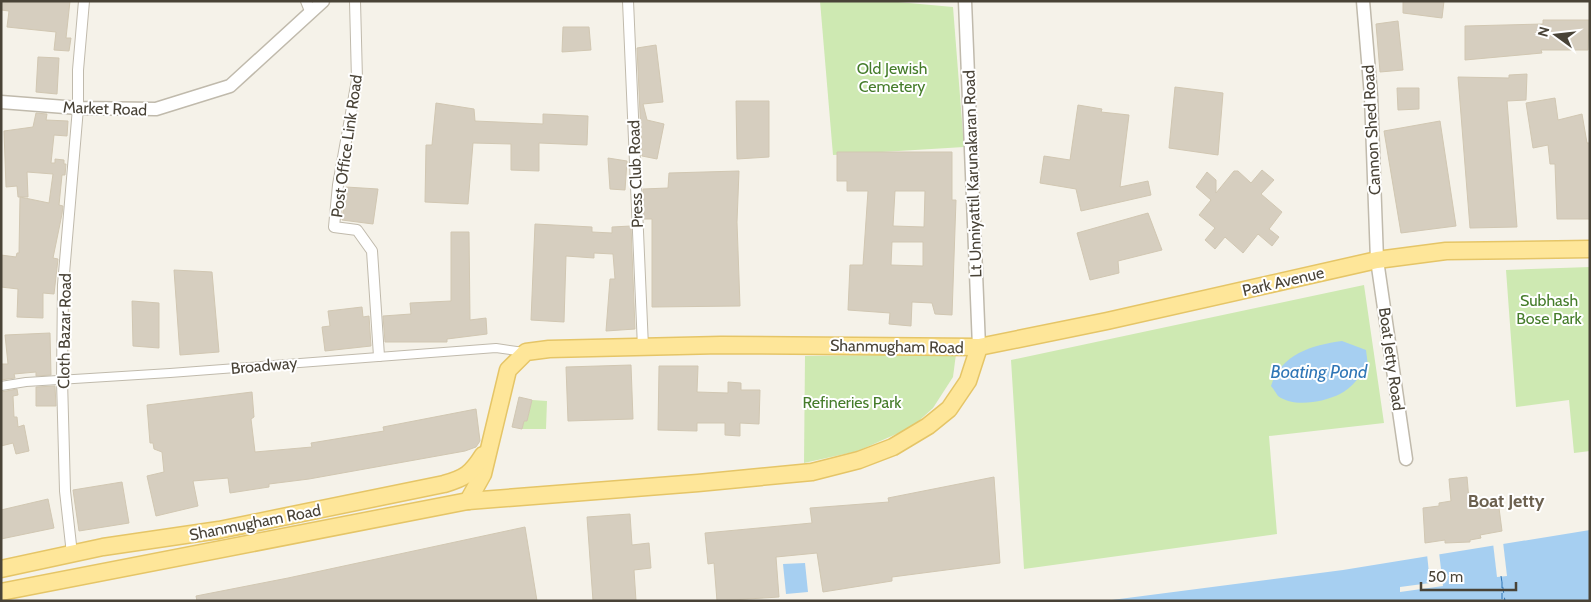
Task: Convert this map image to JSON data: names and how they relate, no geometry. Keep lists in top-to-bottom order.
{
  "streets": {
    "main road": ["Park Avenue", "Shanmugham Road"],
    "street": [
      "Market Road",
      "Cannon Shed Road",
      "Post Office Link Road",
      "Press Club Road",
      "Lt Unniyattil Karunakaran Road",
      "Cloth Bazar Road",
      "Boat Jetty Road",
      "Broadway"
    ]
  },
  "crossings": [
    ["Market Road", "Cloth Bazar Road"],
    ["Cannon Shed Road", "Park Avenue"],
    ["Cannon Shed Road", "Boat Jetty Road"],
    ["Post Office Link Road", "Broadway"],
    ["Press Club Road", "Shanmugham Road"],
    ["Lt Unniyattil Karunakaran Road", "Park Avenue"],
    ["Lt Unniyattil Karunakaran Road", "Shanmugham Road"],
    ["Park Avenue", "Shanmugham Road"],
    ["Park Avenue", "Boat Jetty Road"],
    ["Cloth Bazar Road", "Shanmugham Road"],
    ["Cloth Bazar Road", "Broadway"],
    ["Shanmugham Road", "Broadway"]
  ],
  "districts": ["Boat Jetty"],
  "water": ["Boating Pond"],
  "parks": ["Old Jewish Cemetery", "Subhash Bose Park", "Refineries Park"],
  "scale_bar": "50 m",
  "north": "left"
}
